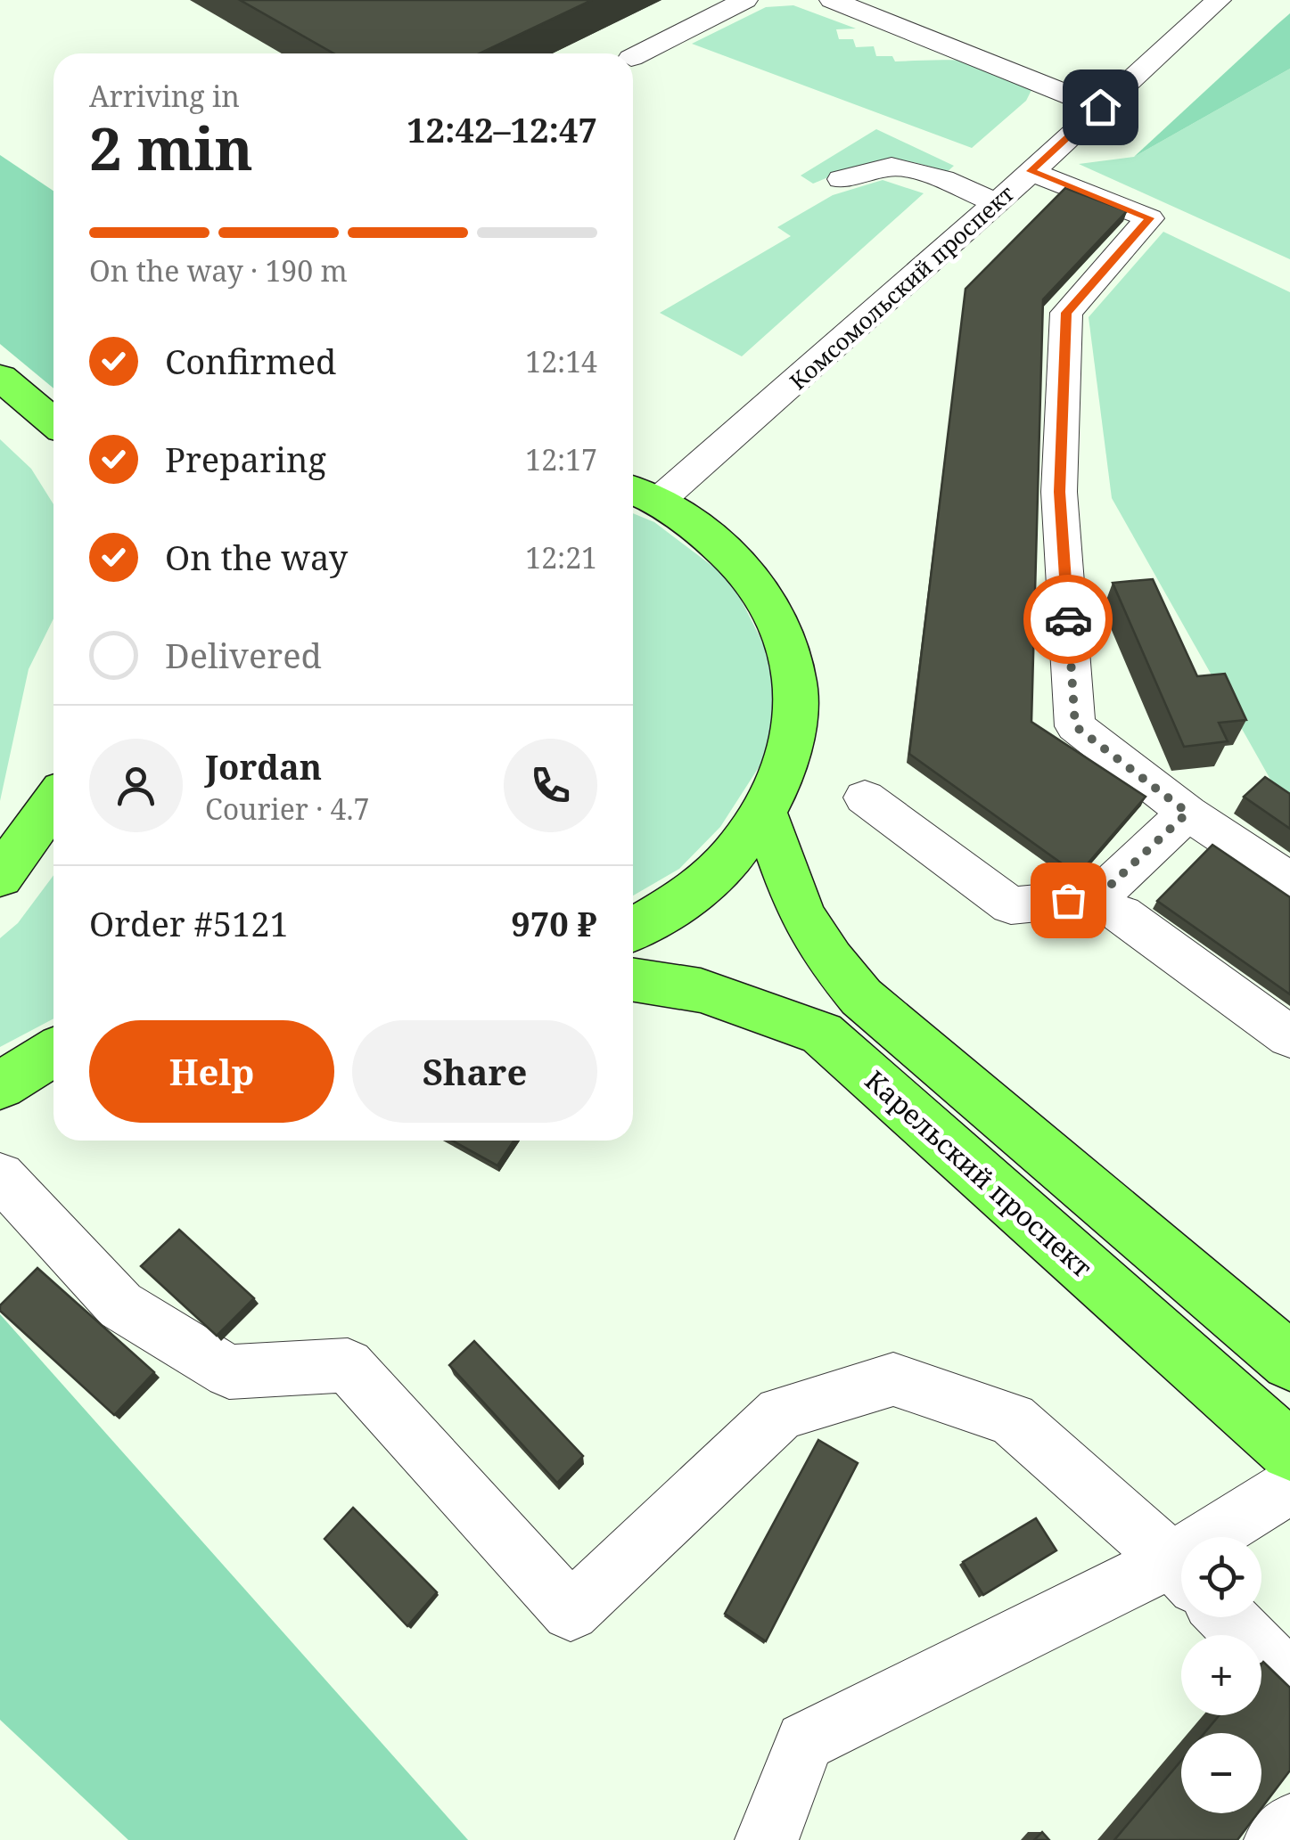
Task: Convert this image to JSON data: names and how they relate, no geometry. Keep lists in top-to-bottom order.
{
  "streets": {
    "main road": ["Карельский проспект"],
    "street": ["Комсомольский проспект"]
  },
  "page": {
    "heading": ["2 min", "Arriving in", "12:42–12:47"],
    "panel": [
      "Jordan",
      "Courier · 4.7",
      "Order #5121",
      "970 ₽"
    ],
    "bar": "On the way · 190 m",
    "list": [
      ["Confirmed", "12:14"],
      ["Preparing", "12:17"],
      ["On the way", "12:21"],
      "Delivered"
    ],
    "buttons": ["Help", "Share"],
    "map_buttons": ["+", "−"]
  }
}
